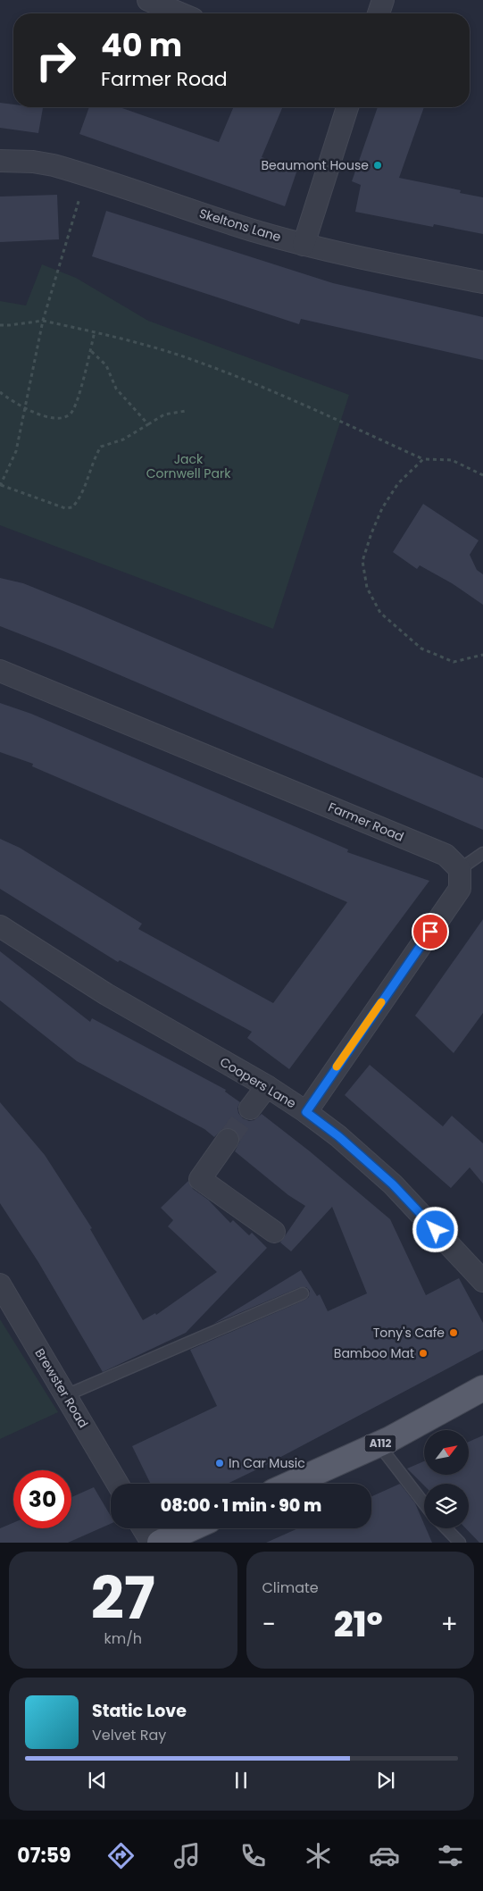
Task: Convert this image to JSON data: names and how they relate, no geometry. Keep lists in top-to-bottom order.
{
  "streets": {
    "main road": ["A112"],
    "street": [
      "Skeltons Lane",
      "Farmer Road",
      "Coopers Lane",
      "Brewster Road"
    ]
  },
  "parks": ["Jack Cornwell Park"],
  "places": [
    "Beaumont House",
    "Tony's Cafe",
    "Bamboo Mat",
    "In Car Music"
  ],
  "north": "top right",
  "page": {
    "turn": ["40 m", "Farmer Road"],
    "limit": "30",
    "trip": "08:00 · 1 min · 90 m",
    "tile": [
      ["27", "km/h"],
      "Climate"
    ],
    "heat": ["−", "21°", "+"],
    "song": ["Static Love", "Velvet Ray"],
    "tabs": "07:59"
  }
}
